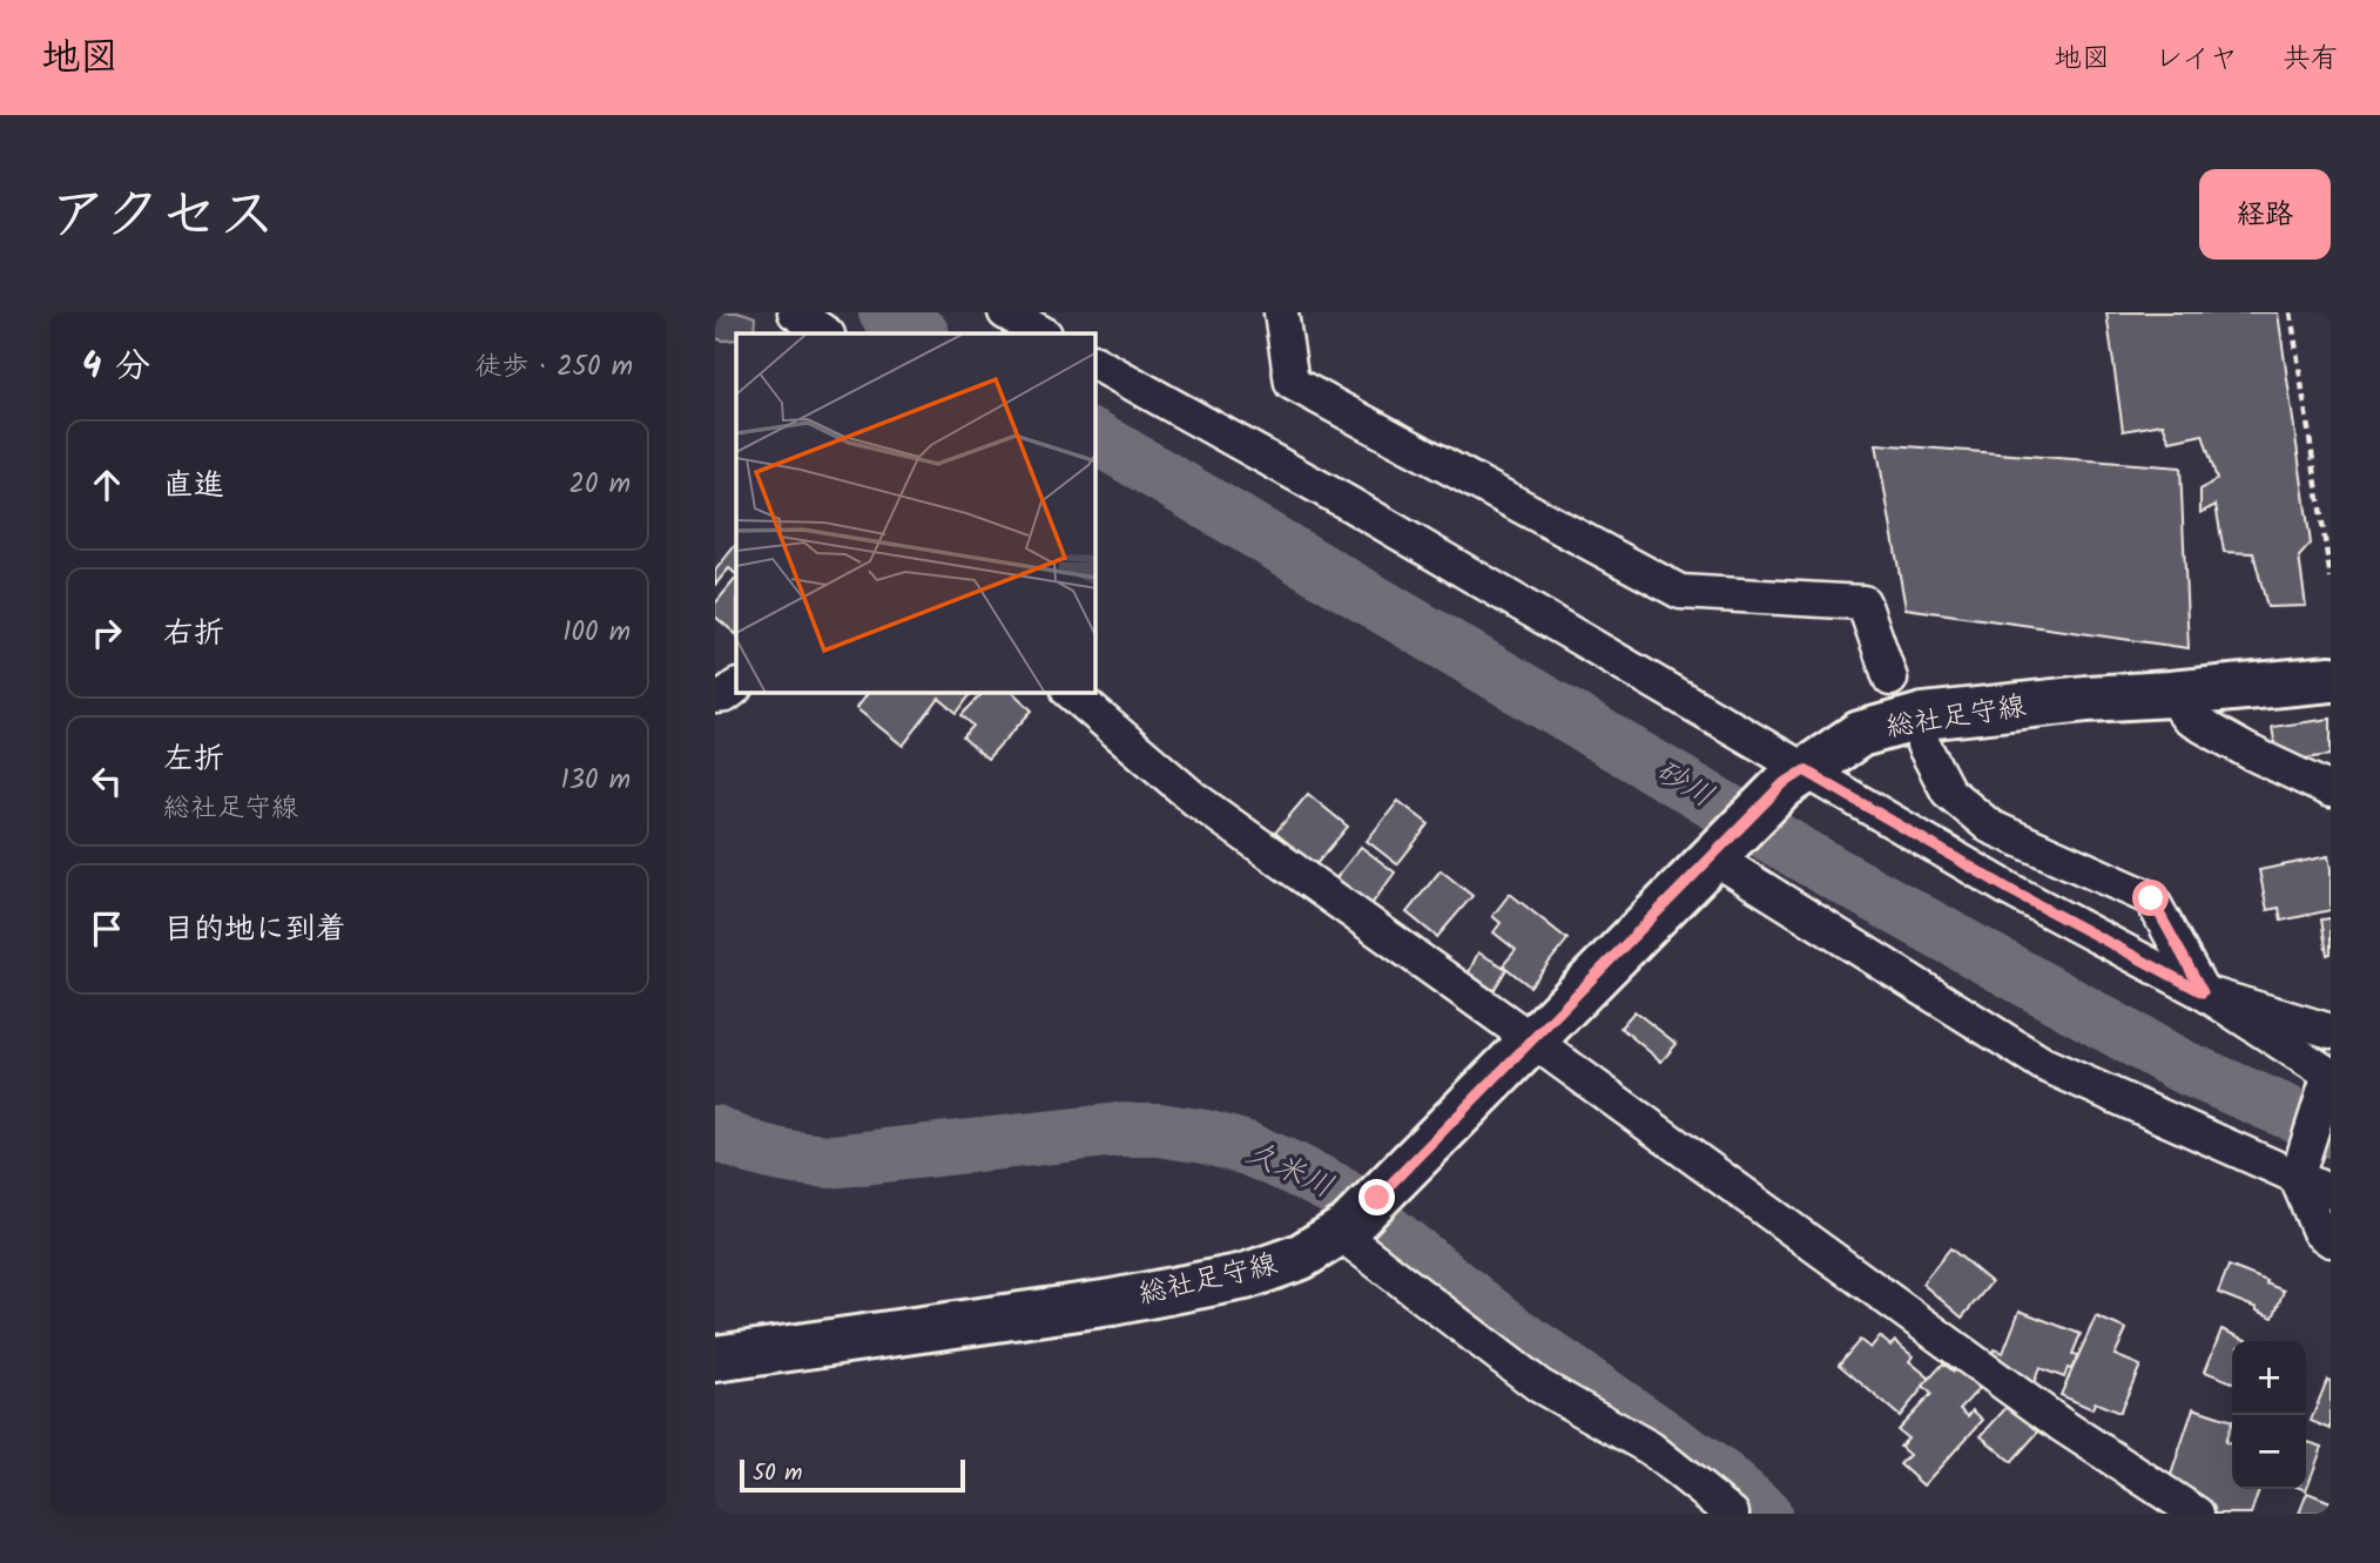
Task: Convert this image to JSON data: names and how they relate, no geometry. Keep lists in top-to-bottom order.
{
  "streets": {
    "main road": ["総社足守線"]
  },
  "water": ["砂川", "久米川"],
  "scale_bar": "50 m",
  "page": {
    "header": "地図",
    "nav": ["地図", "レイヤ", "共有"],
    "title": "アクセス",
    "buttons": "経路",
    "heading": ["4 分", "徒歩 · 250 m"],
    "list": [
      ["直進", "20 m"],
      ["右折", "100 m"],
      ["左折", "総社足守線", "130 m"],
      "目的地に到着"
    ],
    "map_buttons": ["+", "−"],
    "scale": "50 m"
  }
}
